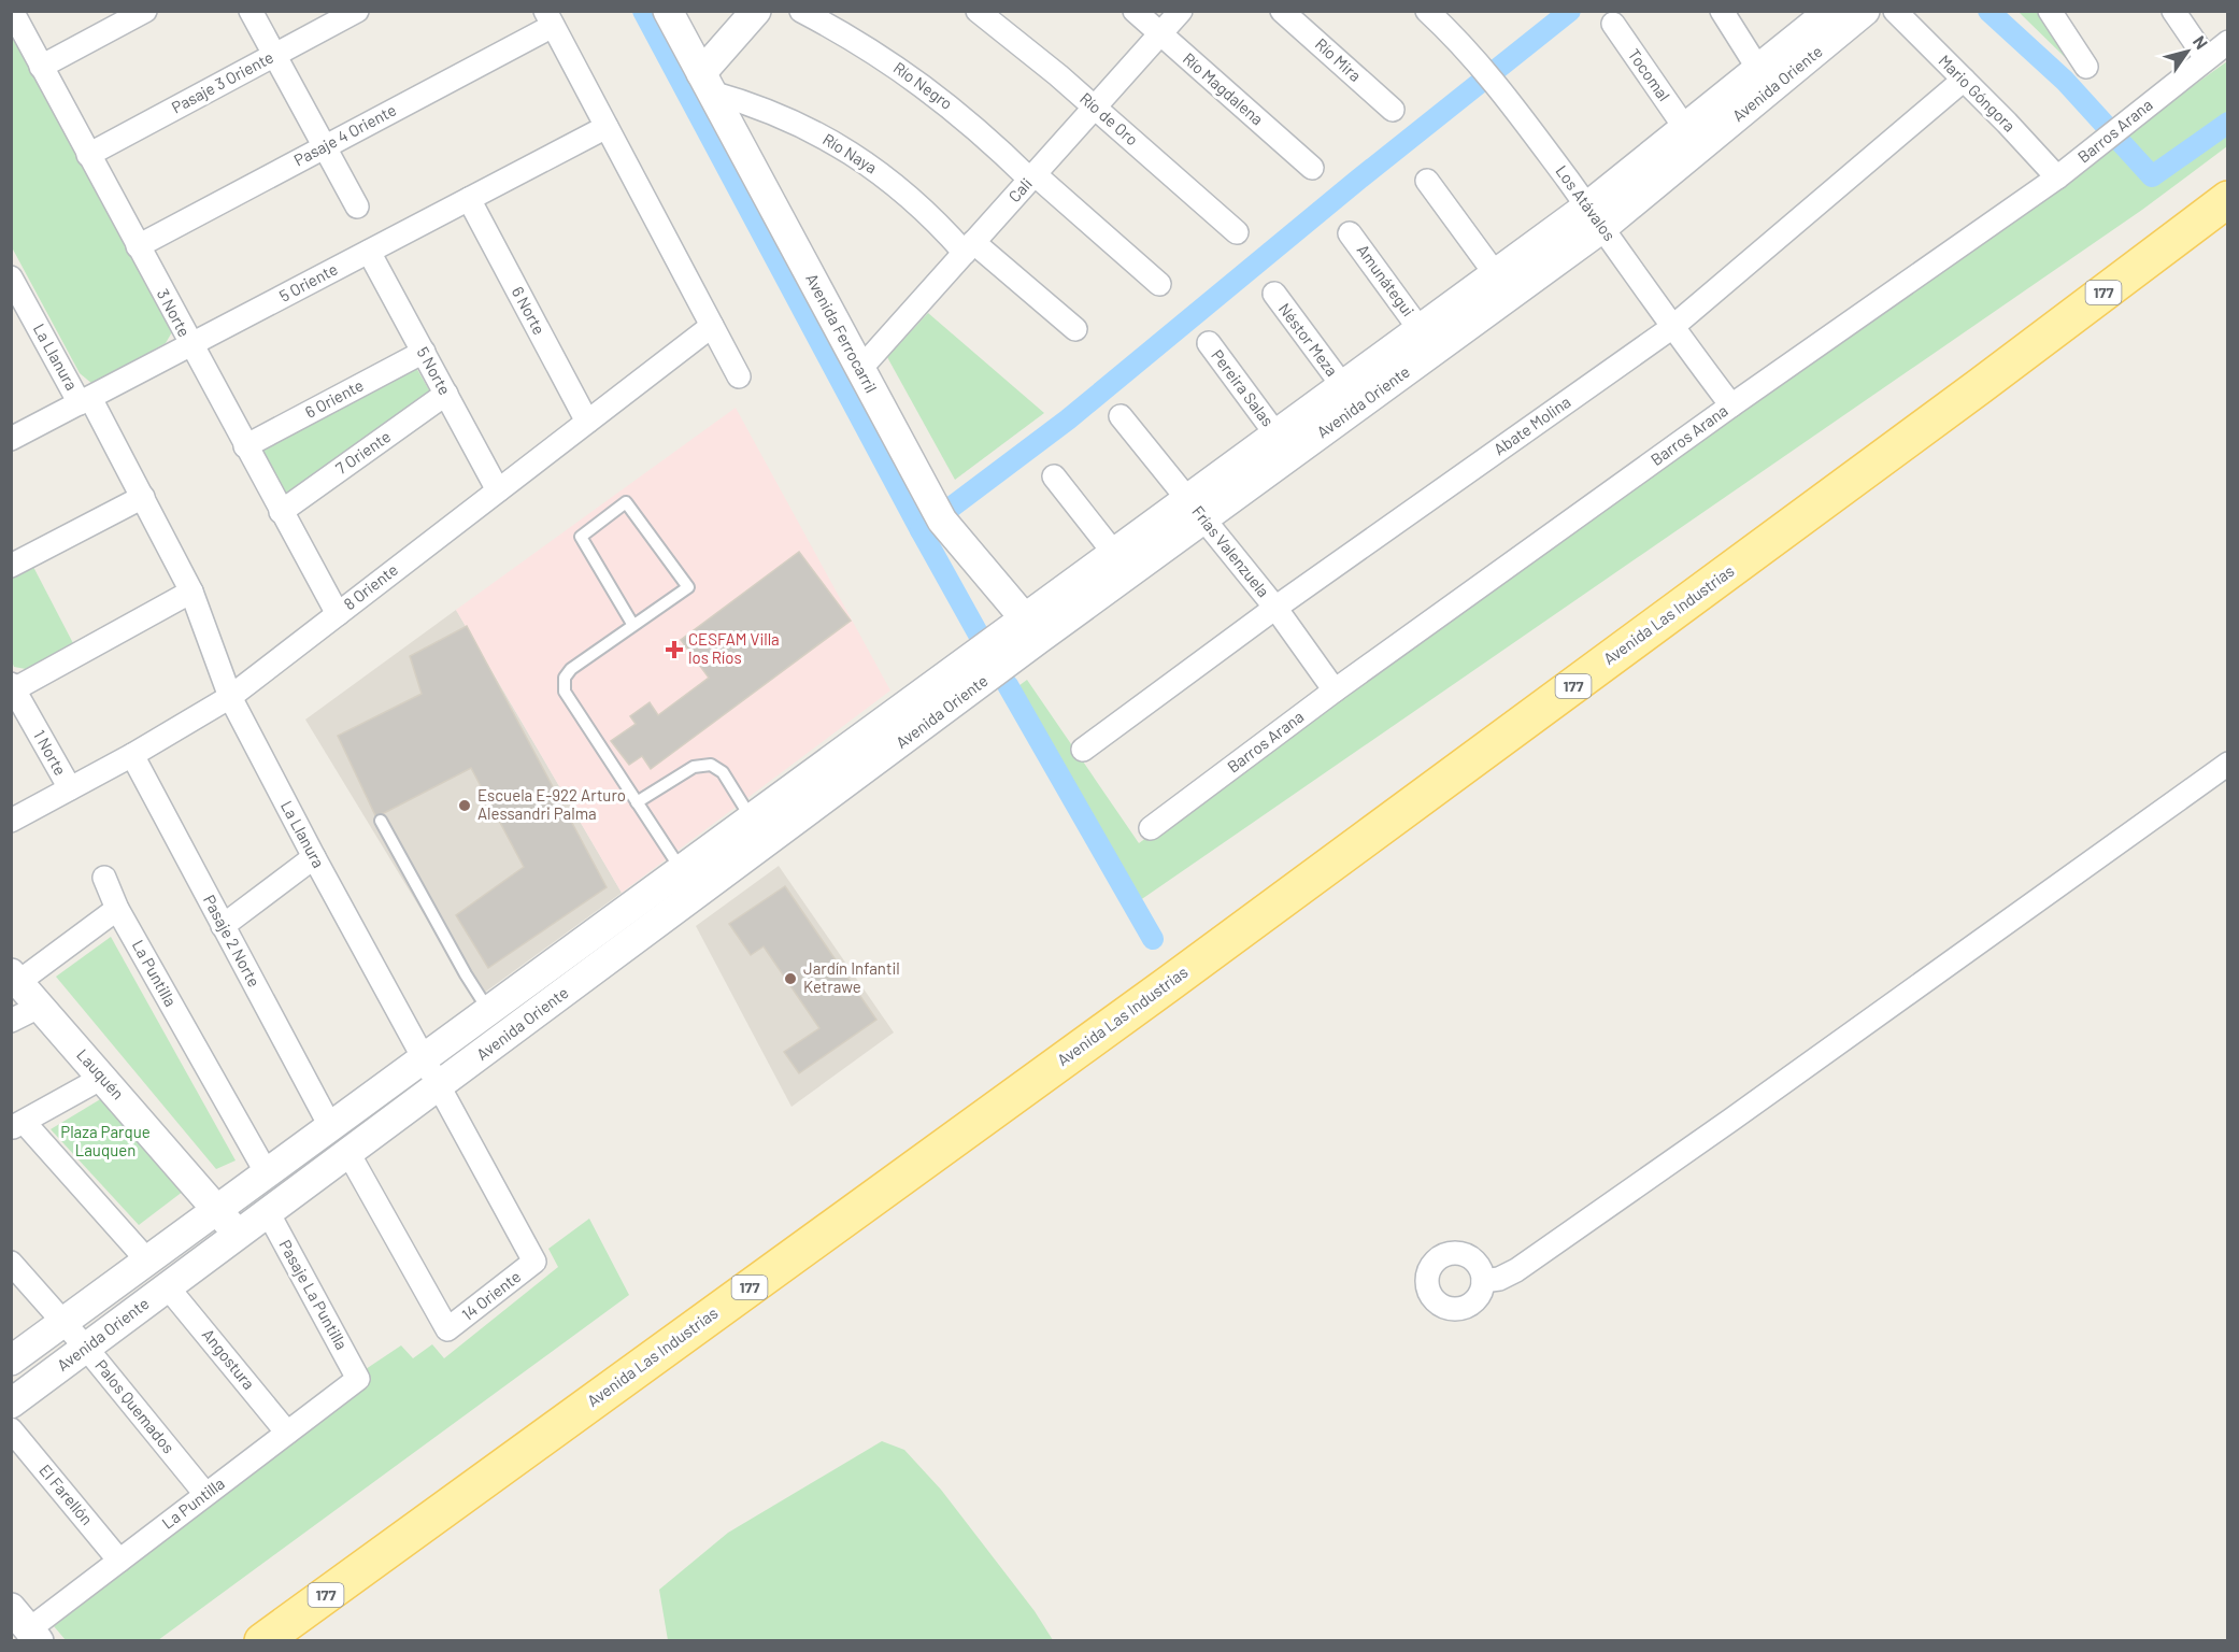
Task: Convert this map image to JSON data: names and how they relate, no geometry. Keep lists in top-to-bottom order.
{
  "streets": {
    "main road": ["177", "Avenida Las Industrias"],
    "street": [
      "Río Mira",
      "Tocomal",
      "Pasaje 3 Oriente",
      "Avenida Oriente",
      "Río Negro",
      "Río Magdalena",
      "Mario Góngora",
      "Río de Oro",
      "Barros Arana",
      "Pasaje 4 Oriente",
      "Río Naya",
      "Cali",
      "Los Atávalos",
      "Amunátegui",
      "5 Oriente",
      "6 Norte",
      "3 Norte",
      "Avenida Ferrocarril",
      "Néstor Meza",
      "La Llanura",
      "5 Norte",
      "Pereira Salas",
      "6 Oriente",
      "Abate Molina",
      "7 Oriente",
      "Frías Valenzuela",
      "8 Oriente",
      "1 Norte",
      "Pasaje 2 Norte",
      "La Puntilla",
      "Lauquén",
      "Pasaje La Puntilla",
      "14 Oriente",
      "Angostura",
      "Palos Quemados",
      "El Farellón"
    ]
  },
  "crossings": [
    ["Tocomal", "Avenida Oriente"],
    ["Pasaje 3 Oriente", "3 Norte"],
    ["Avenida Oriente", "Los Atávalos"],
    ["Avenida Oriente", "Amunátegui"],
    ["Avenida Oriente", "Avenida Ferrocarril"],
    ["Avenida Oriente", "Néstor Meza"],
    ["Avenida Oriente", "La Llanura"],
    ["Avenida Oriente", "Pereira Salas"],
    ["Avenida Oriente", "Frías Valenzuela"],
    ["Avenida Oriente", "Pasaje 2 Norte"],
    ["Avenida Oriente", "La Puntilla"],
    ["Avenida Oriente", "Lauquén"],
    ["Avenida Oriente", "Pasaje La Puntilla"],
    ["Avenida Oriente", "14 Oriente"],
    ["Avenida Oriente", "Angostura"],
    ["Avenida Oriente", "Palos Quemados"],
    ["Río Negro", "Cali"],
    ["Río Magdalena", "Cali"],
    ["Mario Góngora", "Barros Arana"],
    ["Mario Góngora", "Abate Molina"],
    ["Río de Oro", "Cali"],
    ["Barros Arana", "Los Atávalos"],
    ["Barros Arana", "Frías Valenzuela"],
    ["Pasaje 4 Oriente", "3 Norte"],
    ["Río Naya", "Cali"],
    ["Río Naya", "Avenida Ferrocarril"],
    ["Cali", "Avenida Ferrocarril"],
    ["Los Atávalos", "Abate Molina"],
    ["5 Oriente", "6 Norte"],
    ["5 Oriente", "3 Norte"],
    ["5 Oriente", "La Llanura"],
    ["5 Oriente", "5 Norte"],
    ["6 Norte", "8 Oriente"],
    ["3 Norte", "6 Oriente"],
    ["3 Norte", "7 Oriente"],
    ["3 Norte", "8 Oriente"],
    ["La Llanura", "8 Oriente"],
    ["La Llanura", "14 Oriente"],
    ["5 Norte", "6 Oriente"],
    ["5 Norte", "7 Oriente"],
    ["5 Norte", "8 Oriente"],
    ["Abate Molina", "Frías Valenzuela"],
    ["8 Oriente", "1 Norte"],
    ["8 Oriente", "Pasaje 2 Norte"],
    ["La Puntilla", "Pasaje La Puntilla"],
    ["La Puntilla", "Angostura"],
    ["La Puntilla", "Palos Quemados"],
    ["La Puntilla", "El Farellón"]
  ],
  "parks": ["Plaza Parque Lauquen"],
  "places": {
    "health": ["CESFAM Villa los Ríos"],
    "other": ["Escuela E-922 Arturo Alessandri Palma", "Jardín Infantil Ketrawe"]
  },
  "north": "top right"
}
